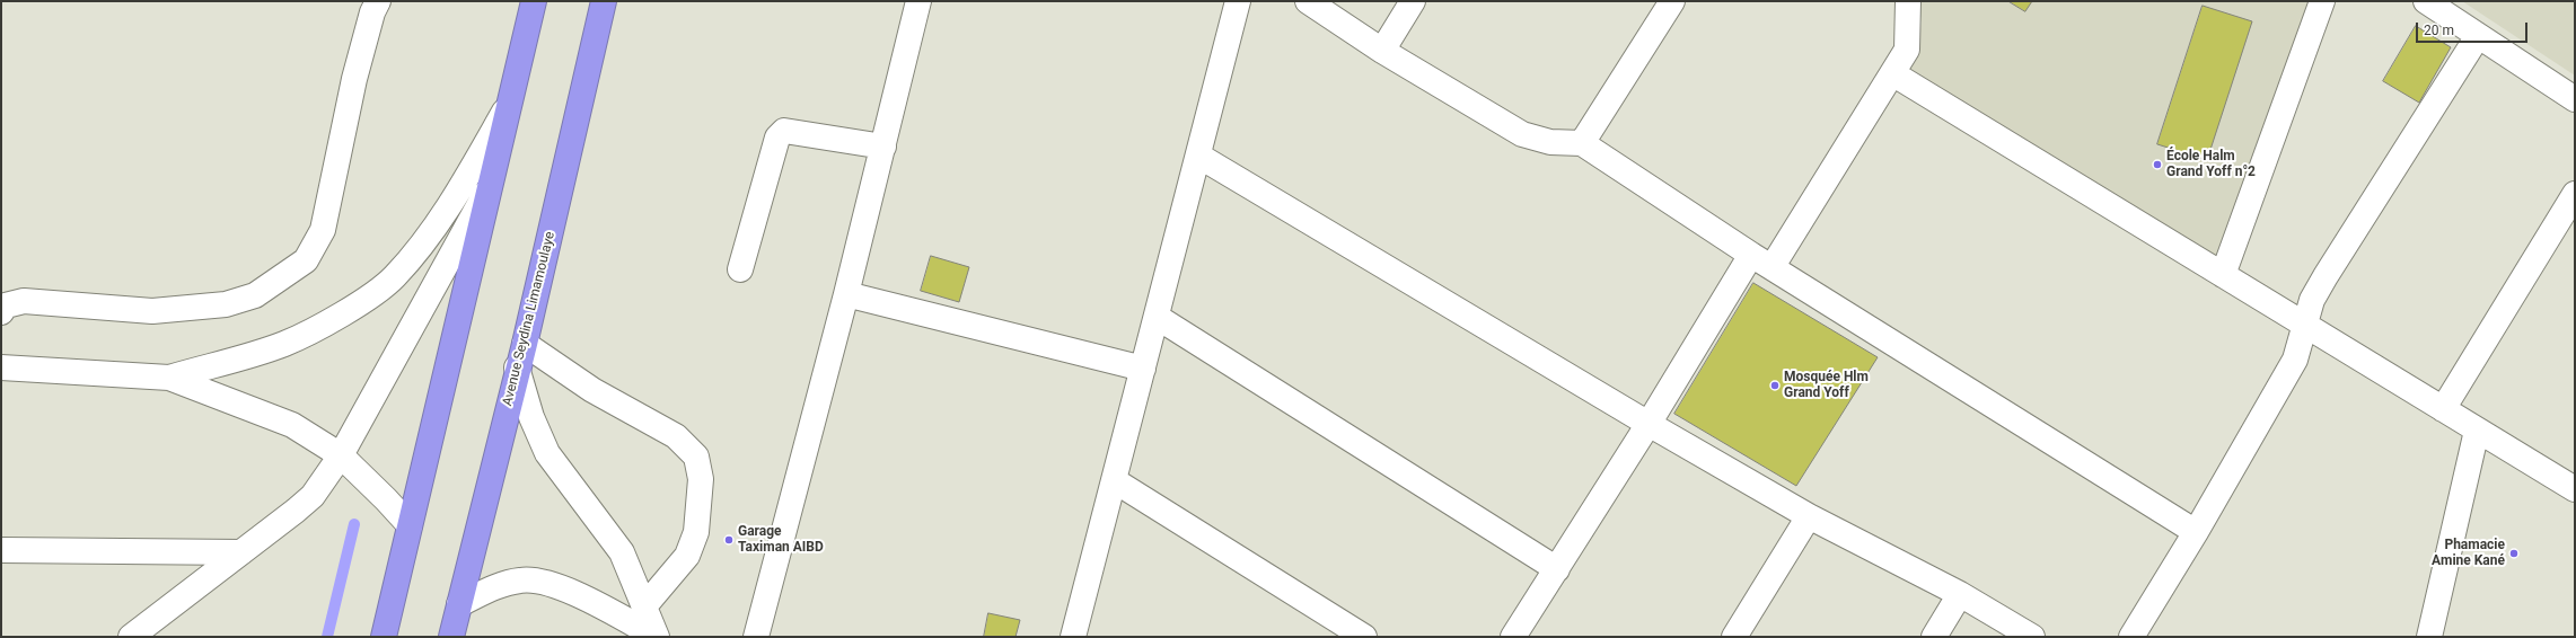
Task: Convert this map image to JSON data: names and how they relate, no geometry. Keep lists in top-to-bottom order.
{
  "streets": {
    "highway": ["Avenue Seydina Limamoulaye"]
  },
  "places": [
    "École Halm Grand Yoff n°2",
    "Mosquée Hlm Grand Yoff",
    "Garage Taximan AIBD",
    "Phamacie Amine Kané"
  ],
  "scale_bar": "20 m"
}
